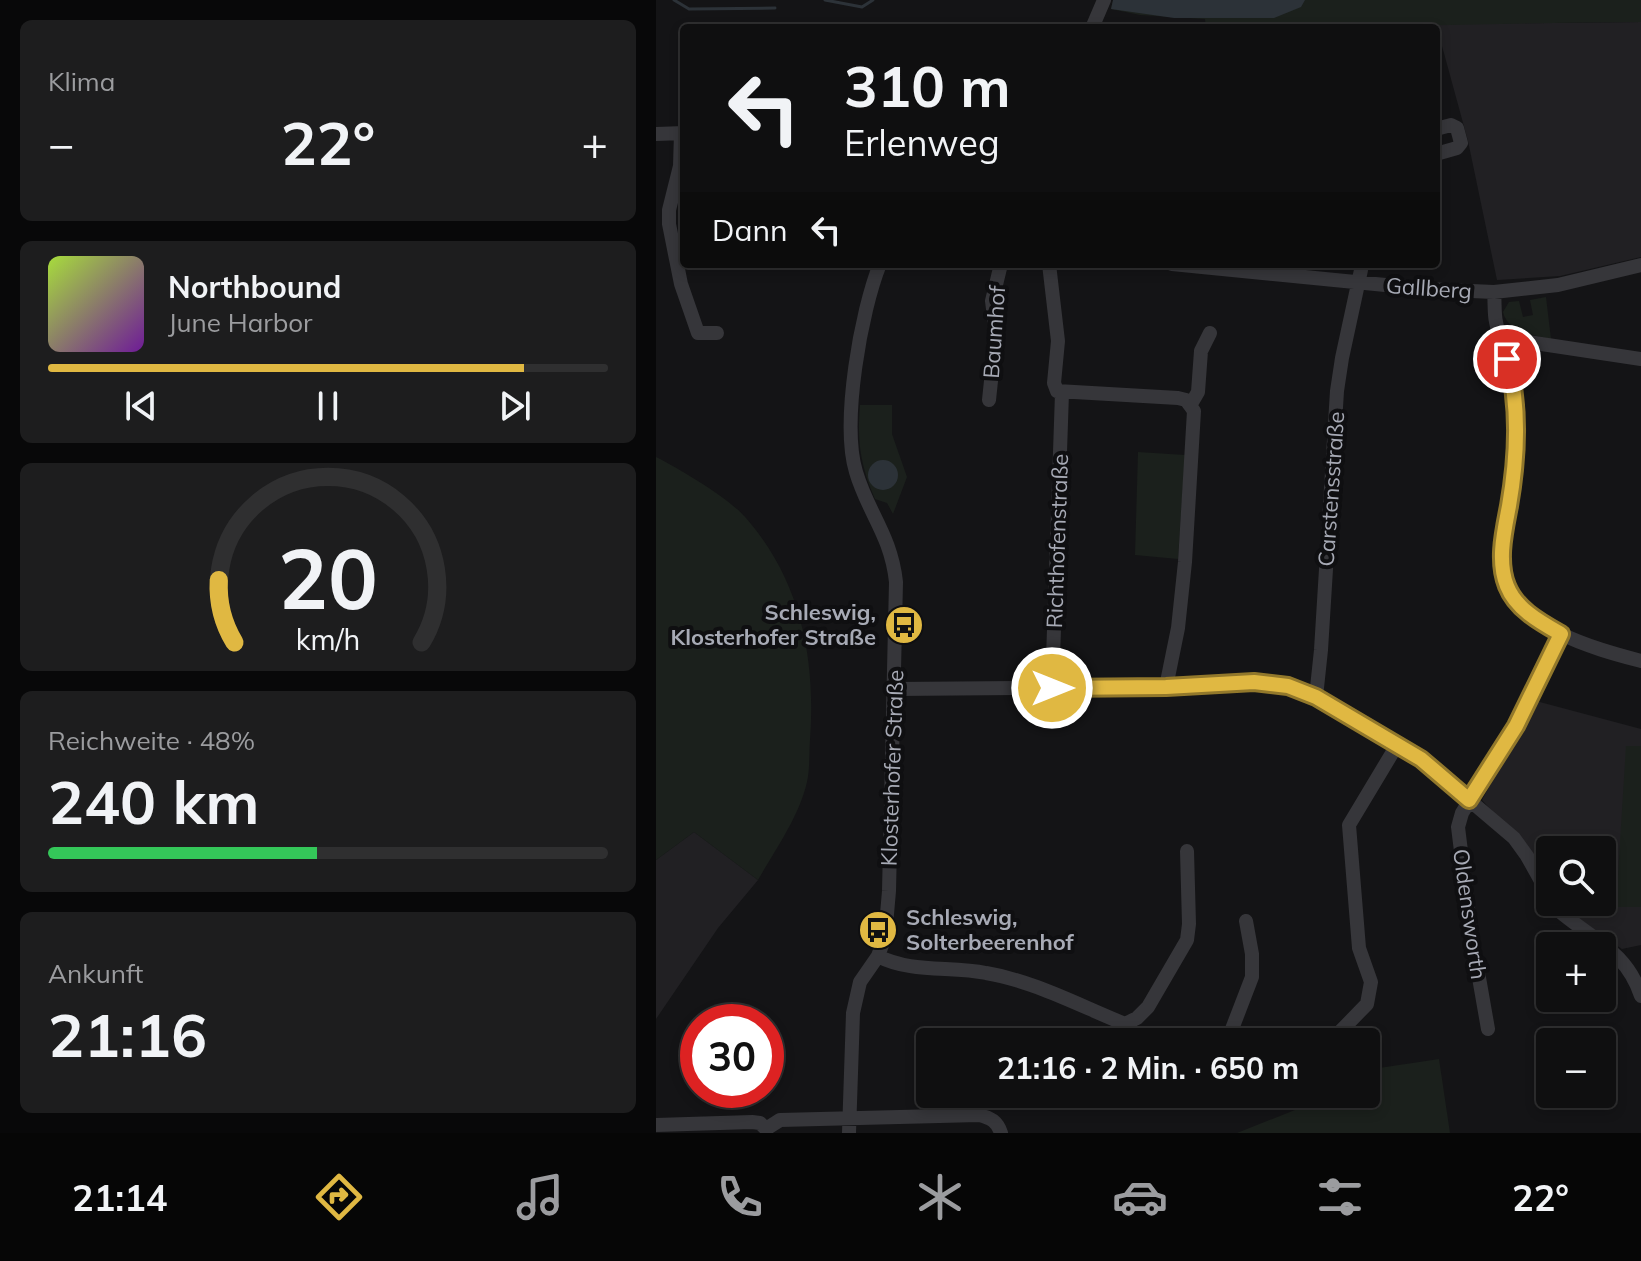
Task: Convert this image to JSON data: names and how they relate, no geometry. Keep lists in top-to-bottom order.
{
  "streets": {
    "street": [
      "Gallberg",
      "Baumhof",
      "Carstensstraße",
      "Richthofenstraße",
      "Klosterhofer Straße",
      "Oldensworth"
    ]
  },
  "crossings": [
    ["Gallberg", "Carstensstraße"]
  ],
  "places": {
    "bus stop": ["Schleswig, Klosterhofer Straße", "Schleswig, Solterbeerenhof"]
  },
  "page": {
    "tile": [
      "Klima",
      ["Reichweite · 48%", "240 km"],
      ["Ankunft", "21:16"]
    ],
    "turn": ["310 m", "Erlenweg"],
    "heat": ["−", "22°", "+"],
    "then": "Dann",
    "song": ["Northbound", "June Harbor"],
    "map_buttons": ["+", "−"],
    "limit": "30",
    "trip": "21:16 · 2 Min. · 650 m",
    "tabs": ["21:14", "22°"],
    "gauge": ["20", "km/h"]
  }
}
